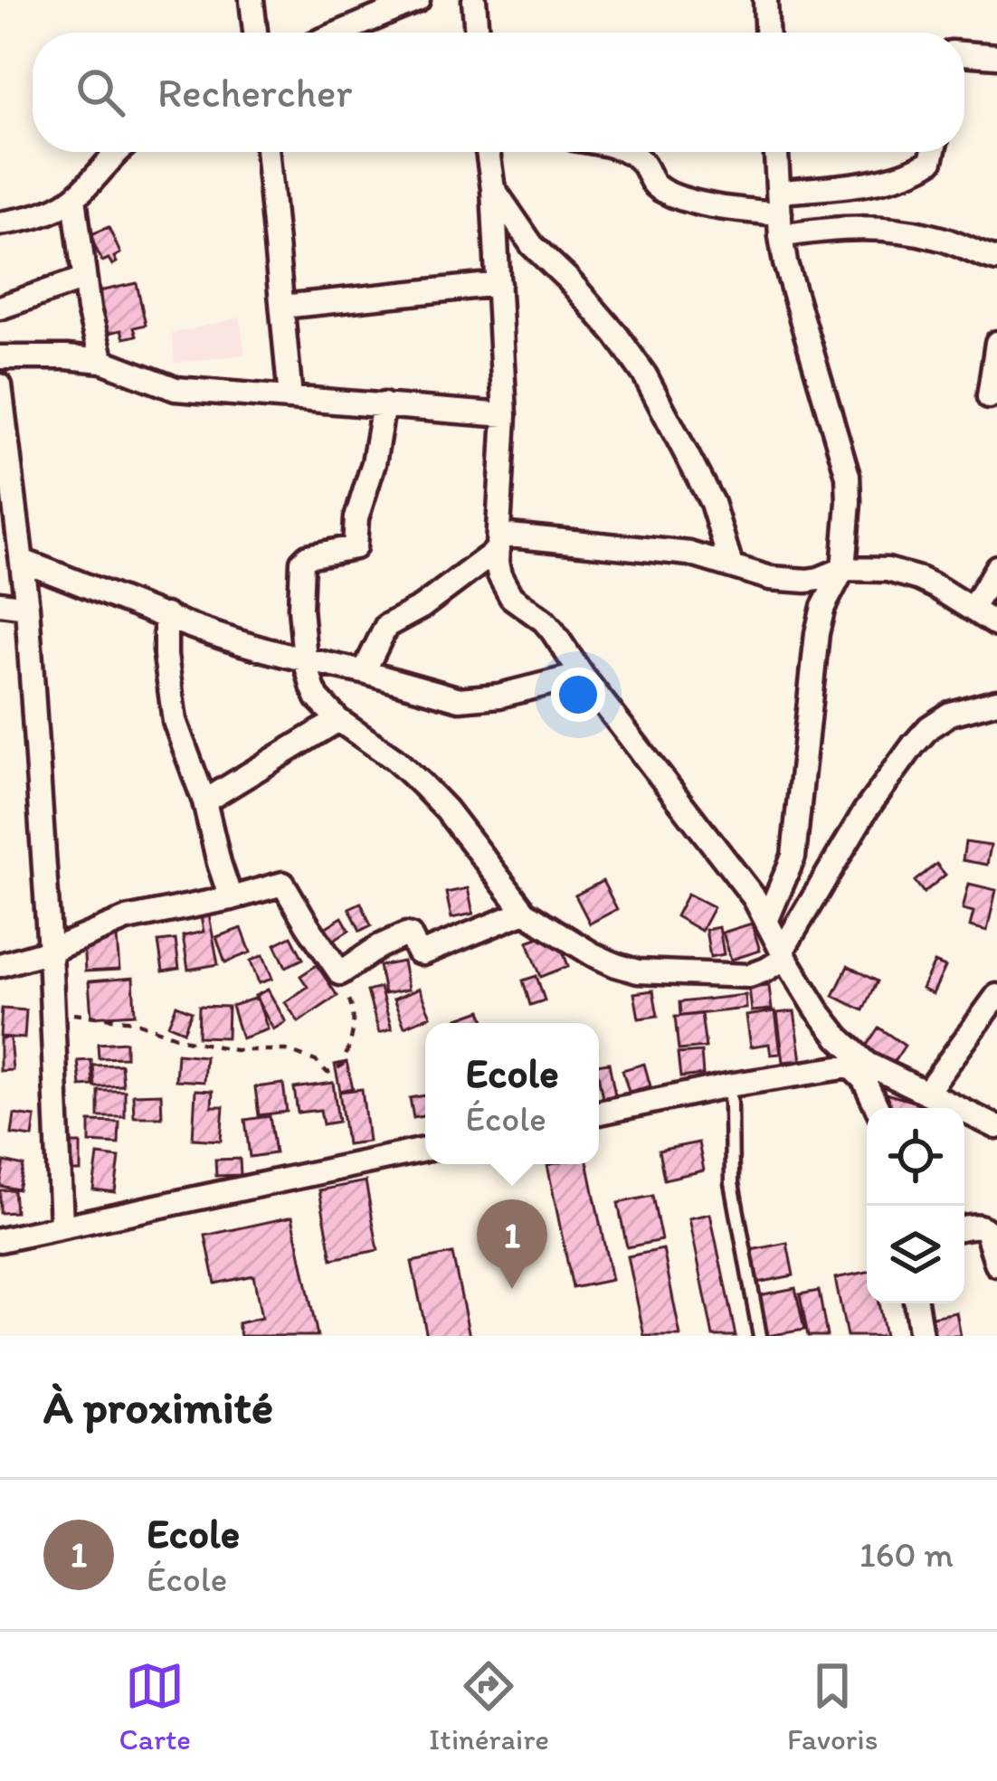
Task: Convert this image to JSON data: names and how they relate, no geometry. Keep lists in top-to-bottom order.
{
  "page": {
    "search": "Rechercher",
    "popup": ["Ecole", "École"],
    "pins": "1",
    "heading": "À proximité",
    "list": [
      {
        "mark": "1",
        "name": "Ecole",
        "note": "École",
        "value": "160 m"
      }
    ],
    "nav": ["Carte", "Itinéraire", "Favoris"]
  }
}
